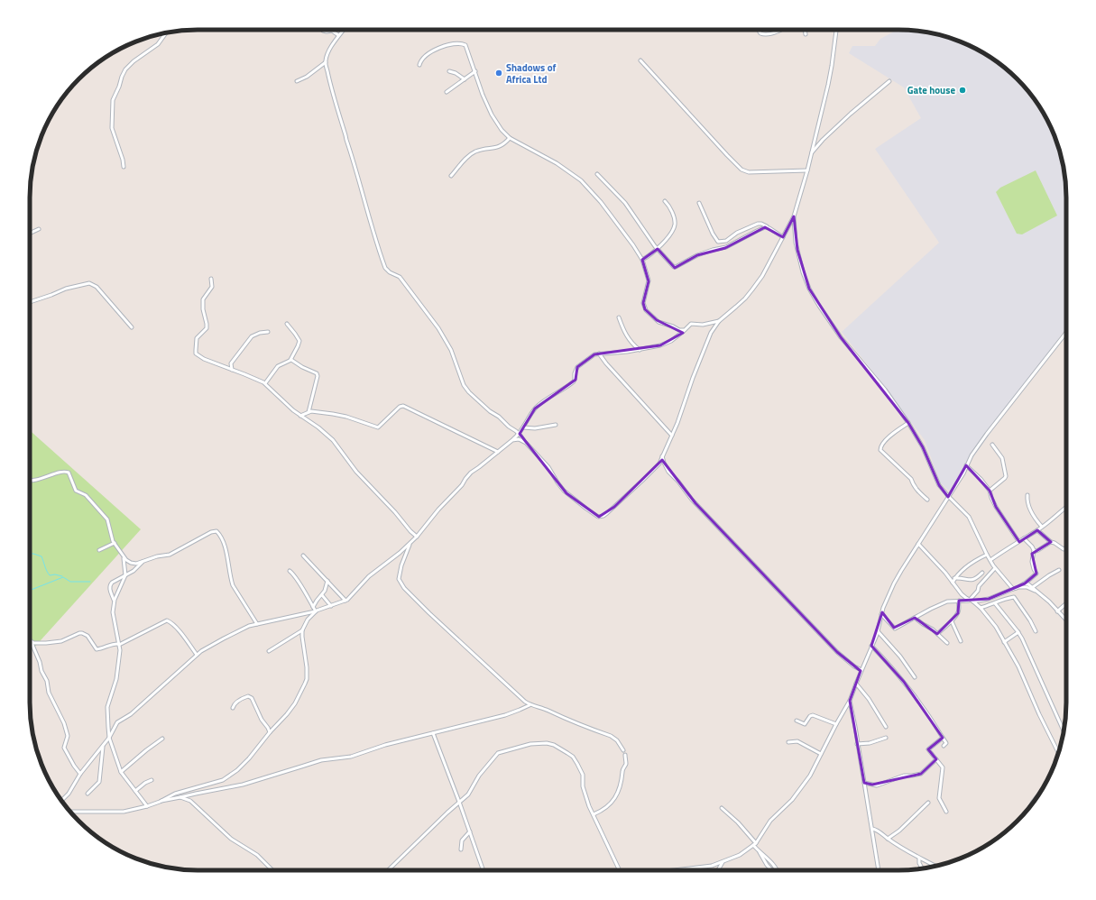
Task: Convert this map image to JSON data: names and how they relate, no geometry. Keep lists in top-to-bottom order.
{
  "places": ["Shadows of Africa Ltd", "Gate house"]
}
